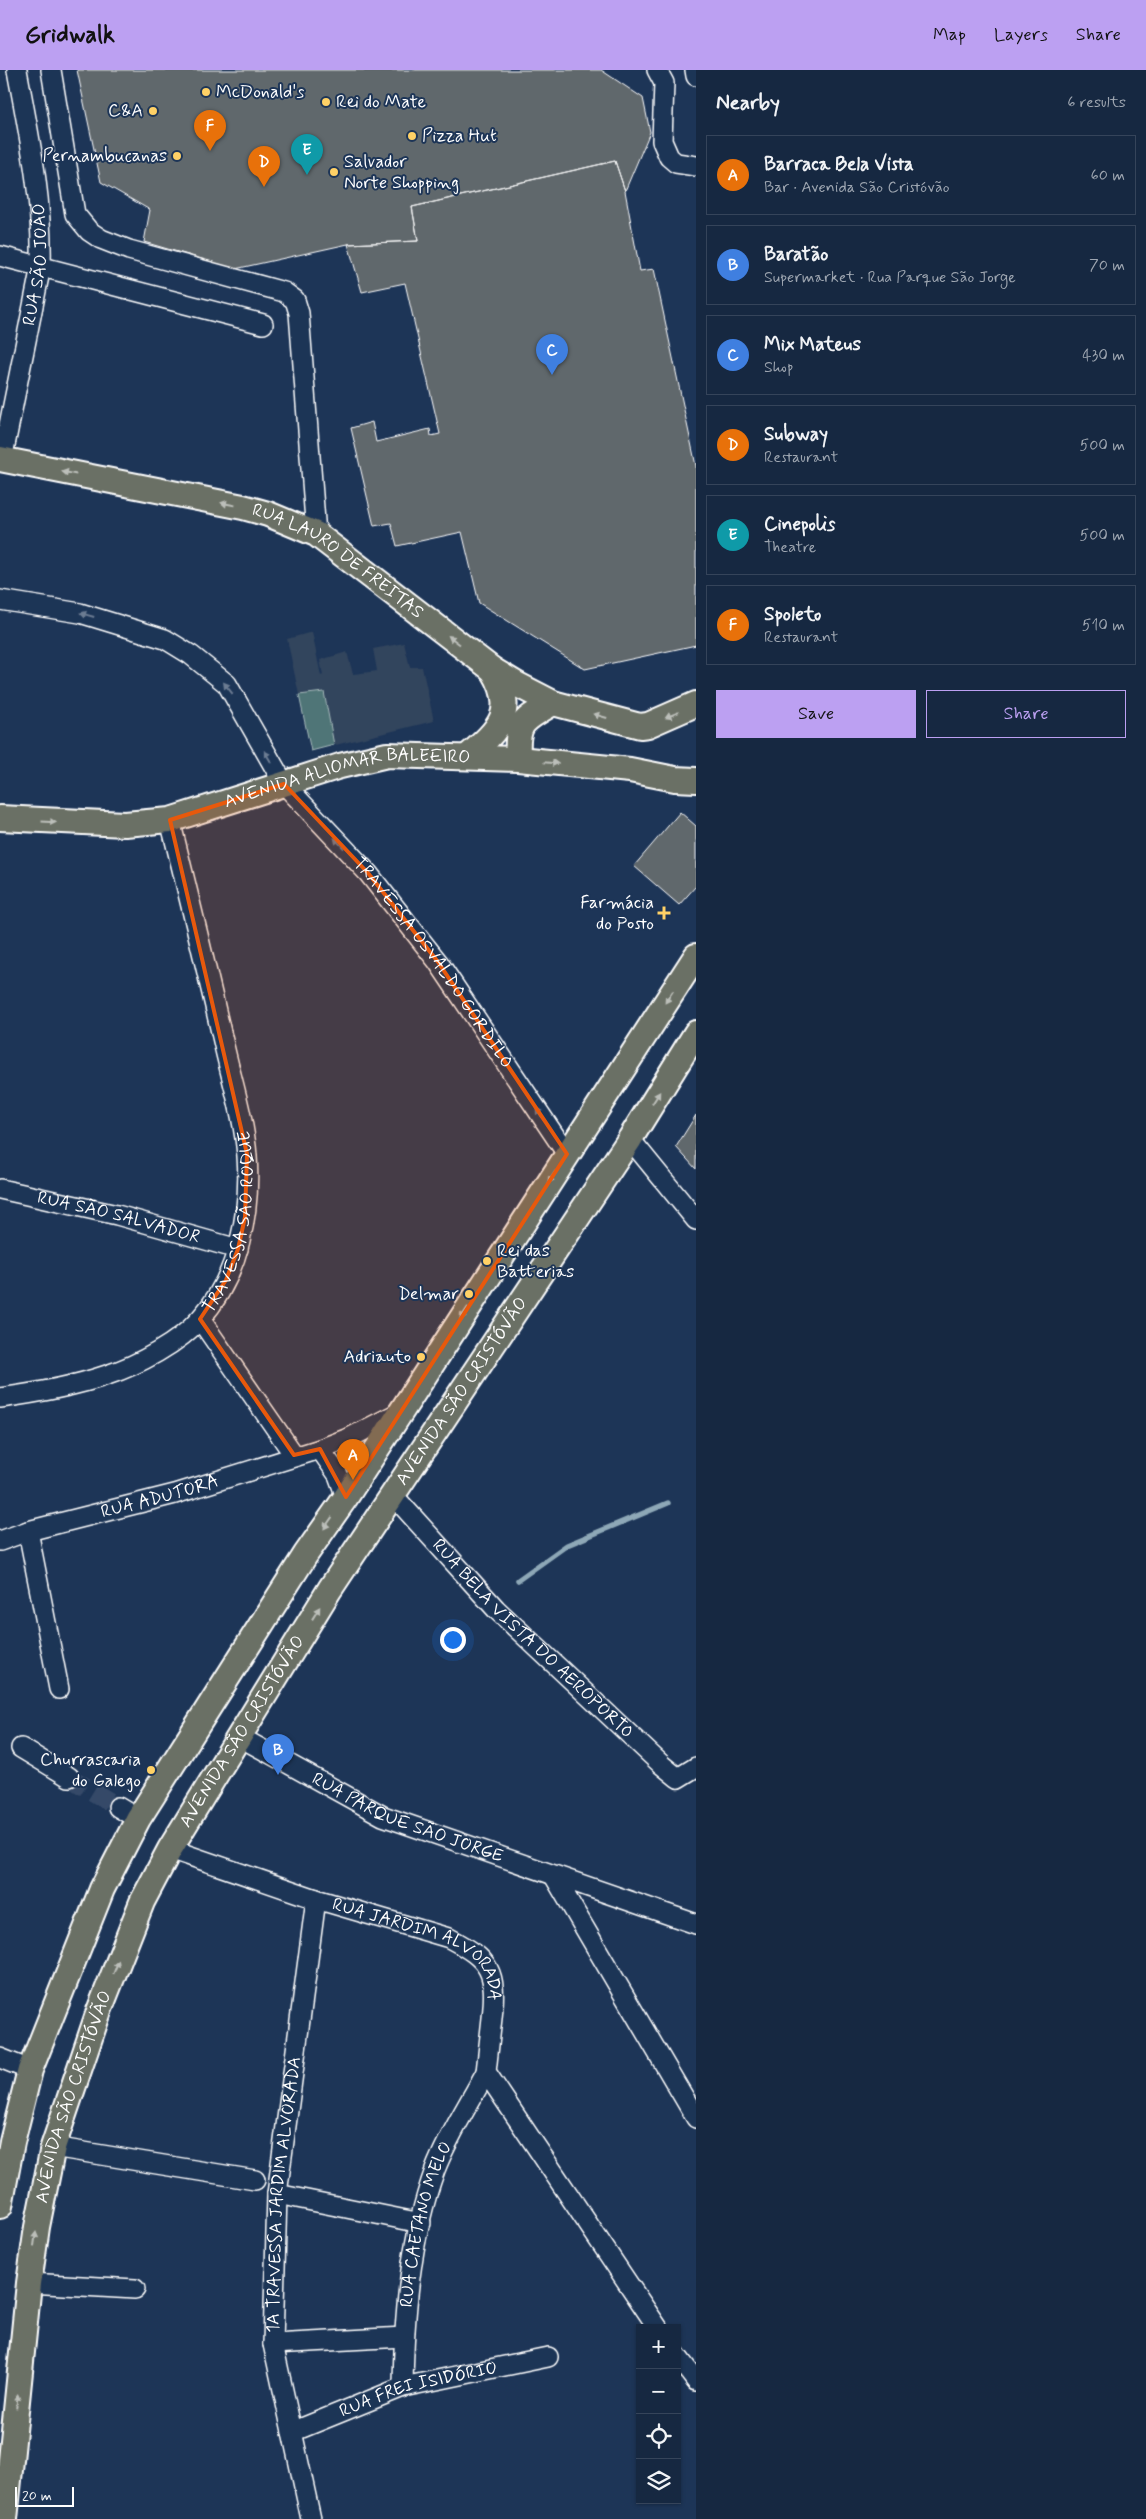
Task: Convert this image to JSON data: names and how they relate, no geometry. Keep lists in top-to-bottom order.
{
  "streets": {
    "main road": ["RUA LAURO DE FREITAS", "AVENIDA ALIOMAR BALEEIRO", "AVENIDA SÃO CRISTÓVÃO"],
    "street": [
      "RUA SÃO JOÃO",
      "TRAVESSA OSVALDO GORDILO",
      "RUA SÃO SALVADOR",
      "TRAVESSA SÃO ROQUE",
      "RUA ADUTORA",
      "RUA BELA VISTA DO AEROPORTO",
      "RUA PARQUE SÃO JORGE",
      "RUA JARDIM ALVORADA",
      "1A TRAVESSA JARDIM ALVORADA",
      "RUA CAETANO MELO",
      "RUA FREI ISIDÓRIO"
    ]
  },
  "crossings": [
    ["RUA SÃO JOÃO", "RUA LAURO DE FREITAS"],
    ["AVENIDA ALIOMAR BALEEIRO", "TRAVESSA OSVALDO GORDILO"],
    ["AVENIDA ALIOMAR BALEEIRO", "TRAVESSA SÃO ROQUE"],
    ["RUA SÃO SALVADOR", "TRAVESSA SÃO ROQUE"],
    ["AVENIDA SÃO CRISTÓVÃO", "RUA BELA VISTA DO AEROPORTO"],
    ["AVENIDA SÃO CRISTÓVÃO", "RUA PARQUE SÃO JORGE"],
    ["AVENIDA SÃO CRISTÓVÃO", "RUA JARDIM ALVORADA"],
    ["RUA JARDIM ALVORADA", "1A TRAVESSA JARDIM ALVORADA"],
    ["RUA JARDIM ALVORADA", "RUA CAETANO MELO"],
    ["1A TRAVESSA JARDIM ALVORADA", "RUA FREI ISIDÓRIO"],
    ["RUA CAETANO MELO", "RUA FREI ISIDÓRIO"]
  ],
  "one_way": ["RUA LAURO DE FREITAS", "AVENIDA ALIOMAR BALEEIRO", "TRAVESSA OSVALDO GORDILO"],
  "places": {
    "other": [
      "McDonald's",
      "Rei do Mate",
      "C&A",
      "Pizza Hut",
      "Pernambucanas",
      "Salvador Norte Shopping",
      "Rei das Batterias",
      "Delmar",
      "Adriauto",
      "Churrascaria do Galego"
    ],
    "health": ["Farmácia do Posto"]
  },
  "scale_bar": "20 m",
  "page": {
    "header": "Gridwalk",
    "nav": ["Map", "Layers", "Share"],
    "heading": ["Nearby", "6 results"],
    "pins": [
      "F",
      "E",
      "D",
      "C",
      "A",
      "B"
    ],
    "list": [
      {
        "mark": "A",
        "name": "Barraca Bela Vista",
        "note": "Bar · Avenida São Cristóvão",
        "value": "60 m"
      },
      {
        "mark": "B",
        "name": "Baratão",
        "note": "Supermarket · Rua Parque São Jorge",
        "value": "70 m"
      },
      {
        "mark": "C",
        "name": "Mix Mateus",
        "note": "Shop",
        "value": "430 m"
      },
      {
        "mark": "D",
        "name": "Subway",
        "note": "Restaurant",
        "value": "500 m"
      },
      {
        "mark": "E",
        "name": "Cinepolis",
        "note": "Theatre",
        "value": "500 m"
      },
      {
        "mark": "F",
        "name": "Spoleto",
        "note": "Restaurant",
        "value": "510 m"
      }
    ],
    "buttons": ["Save", "Share"],
    "map_buttons": ["+", "−"],
    "scale": "20 m"
  }
}
